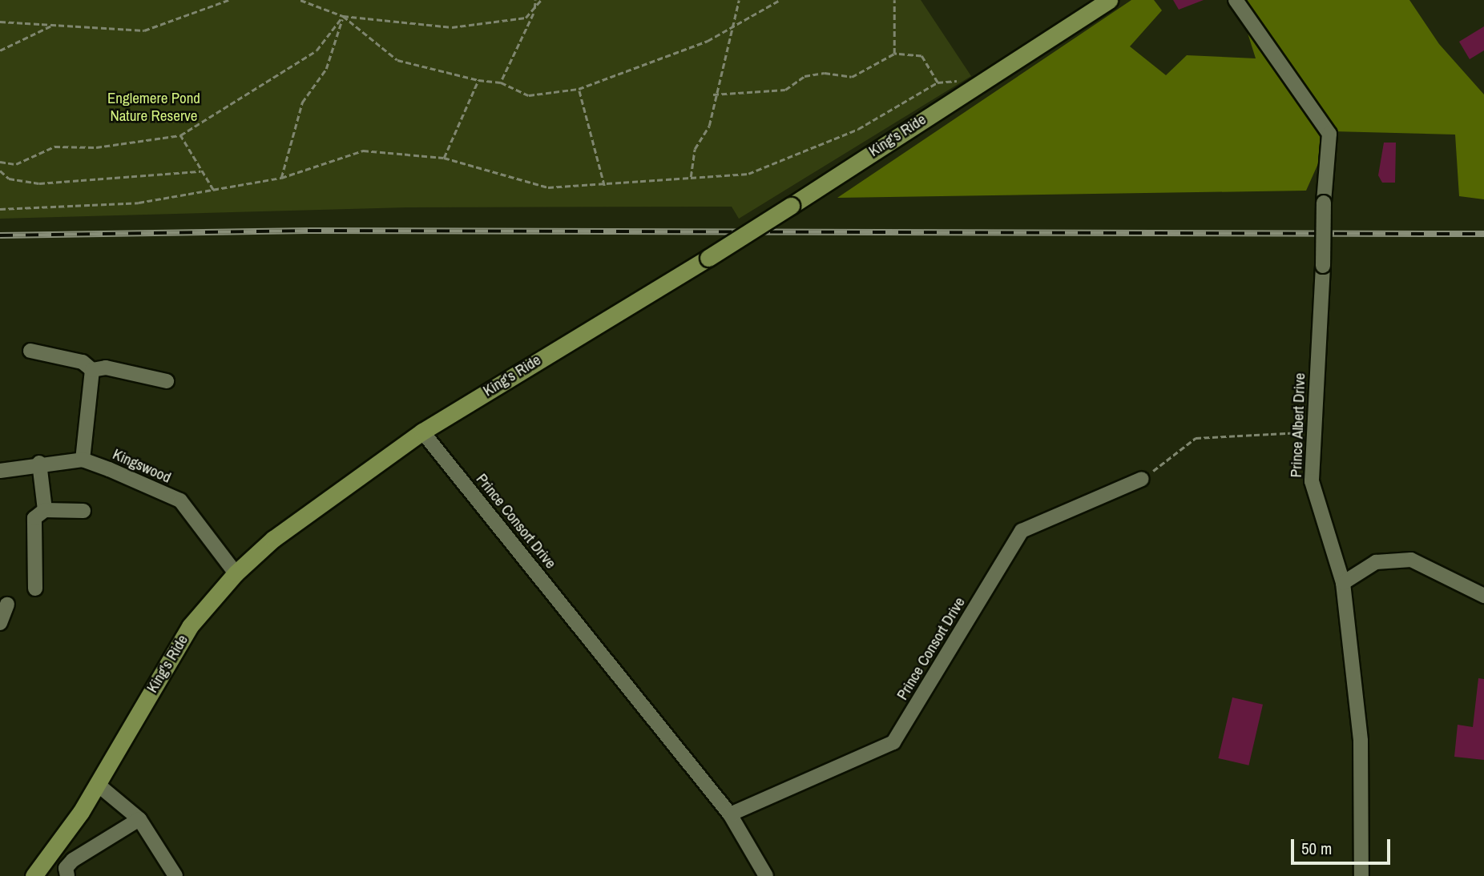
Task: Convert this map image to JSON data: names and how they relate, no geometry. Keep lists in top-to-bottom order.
{
  "streets": {
    "main road": ["King's Ride"],
    "street": ["Prince Albert Drive", "Kingswood", "Prince Consort Drive"]
  },
  "crossings": [
    ["King's Ride", "Kingswood"],
    ["King's Ride", "Prince Consort Drive"]
  ],
  "parks": ["Englemere Pond Nature Reserve"],
  "scale_bar": "50 m"
}
